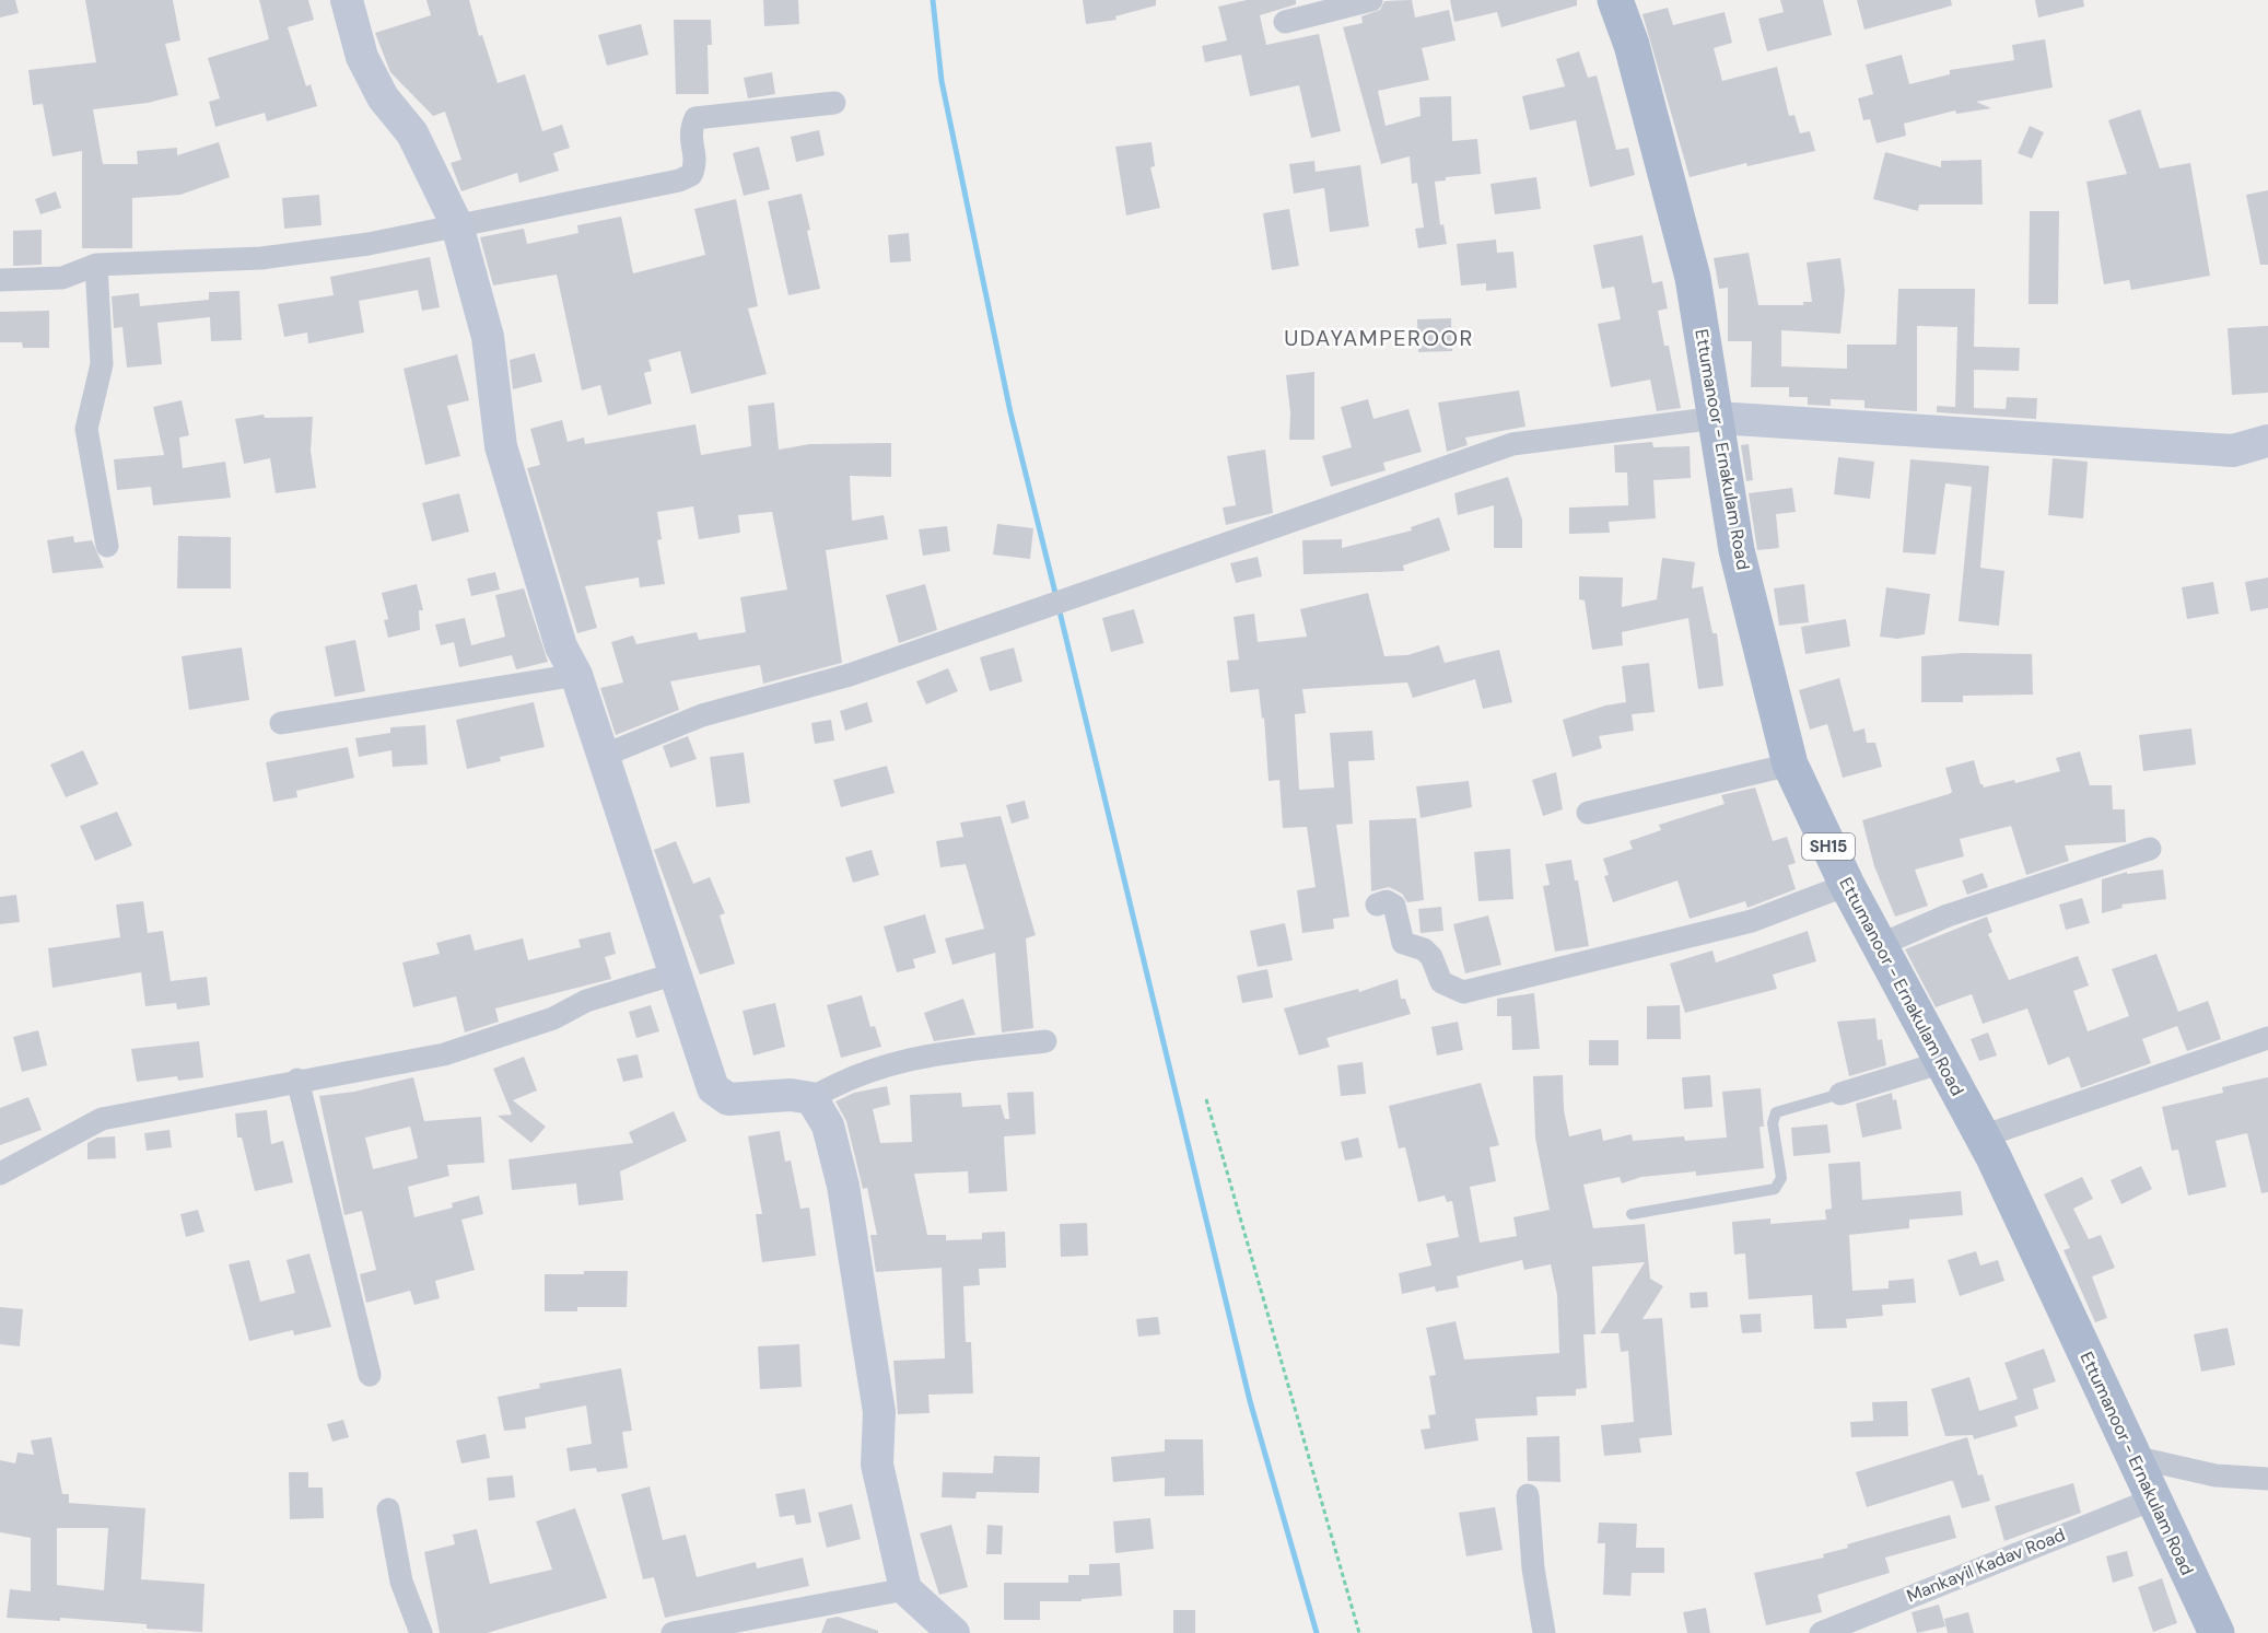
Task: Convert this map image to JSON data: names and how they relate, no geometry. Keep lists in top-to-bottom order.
{
  "streets": {
    "main road": ["Ettumanoor - Ernakulam Road", "SH15"],
    "street": ["Mankayil Kadav Road"]
  },
  "crossings": [
    ["Ettumanoor - Ernakulam Road", "Mankayil Kadav Road"]
  ],
  "districts": ["UDAYAMPEROOR"]
}
